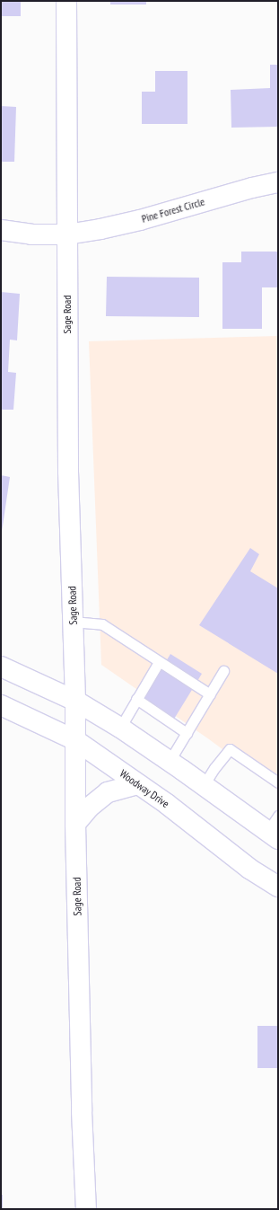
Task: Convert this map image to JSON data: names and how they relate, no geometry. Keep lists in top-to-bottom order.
{
  "streets": {
    "street": ["Pine Forest Circle", "Sage Road", "Woodway Drive"]
  },
  "crossings": [
    ["Pine Forest Circle", "Sage Road"],
    ["Sage Road", "Woodway Drive"]
  ]
}
